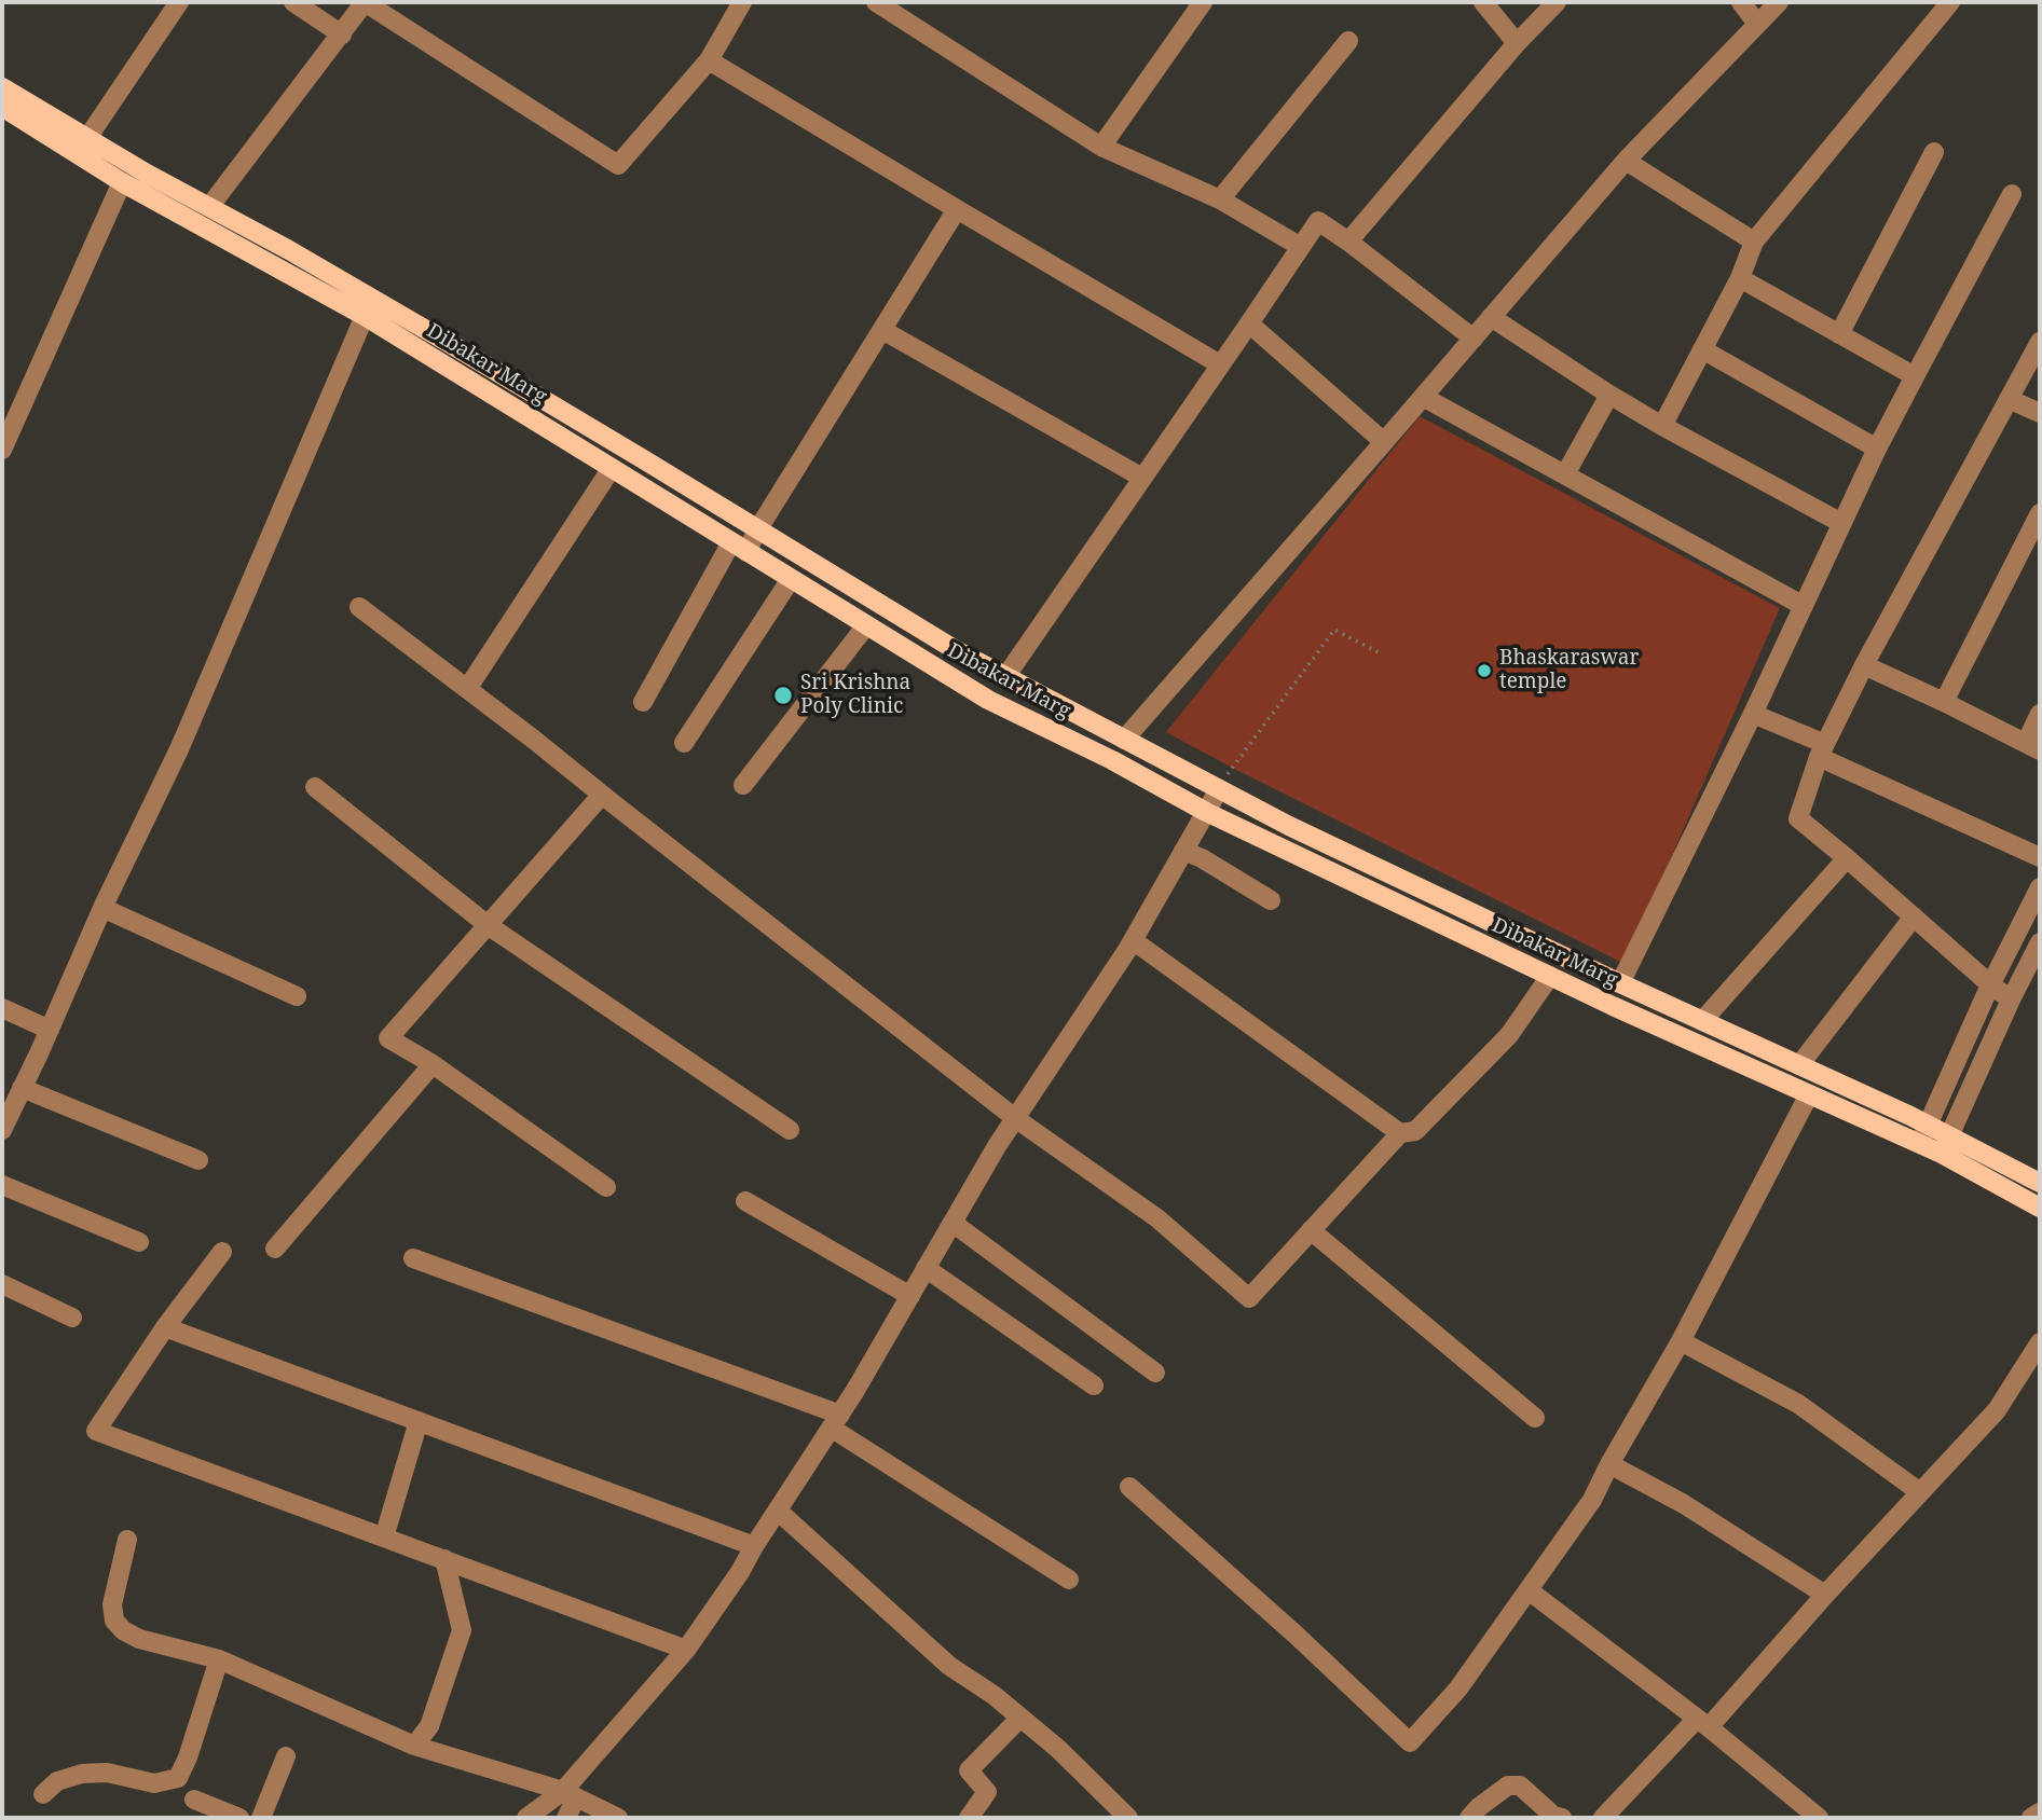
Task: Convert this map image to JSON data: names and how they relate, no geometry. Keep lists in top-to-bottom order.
{
  "streets": {
    "main road": ["Dibakar Marg"]
  },
  "places": ["Bhaskaraswar temple", "Sri Krishna Poly Clinic"]
}
